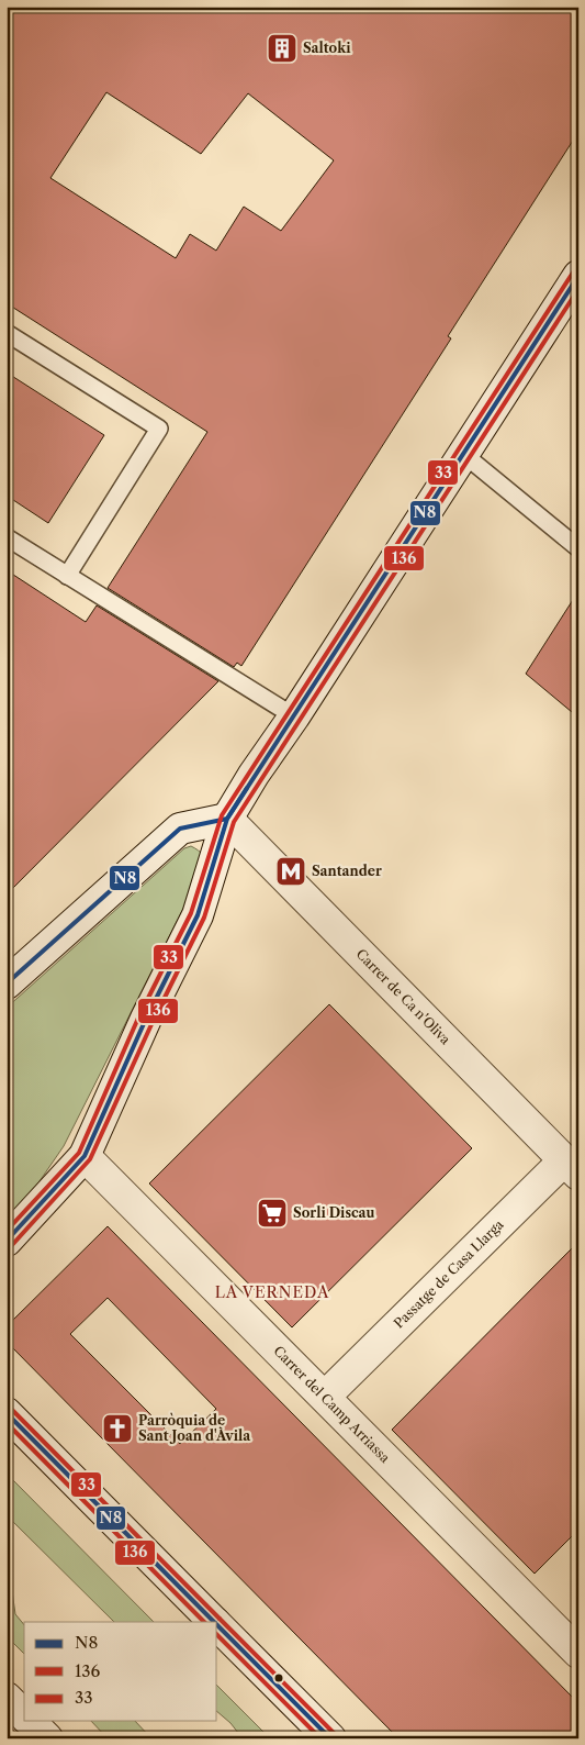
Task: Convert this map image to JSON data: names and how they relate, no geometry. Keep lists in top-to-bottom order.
{
  "streets": {
    "street": ["Carrer de Ca n'Oliva", "Passatge de Casa Llarga", "Carrer del Camp Arriassa"]
  },
  "crossings": [
    ["Carrer de Ca n'Oliva", "Passatge de Casa Llarga"]
  ],
  "districts": ["LA VERNEDA"],
  "places": {
    "building": ["Saltoki"],
    "metro station": ["Santander"],
    "supermarket": ["Sorli Discau"],
    "church": ["Parròquia de Sant Joan d'Àvila"]
  },
  "lines": ["transit line 33", "transit line N8", "transit line 136"],
  "legend": ["N8", "136", "33"]
}
